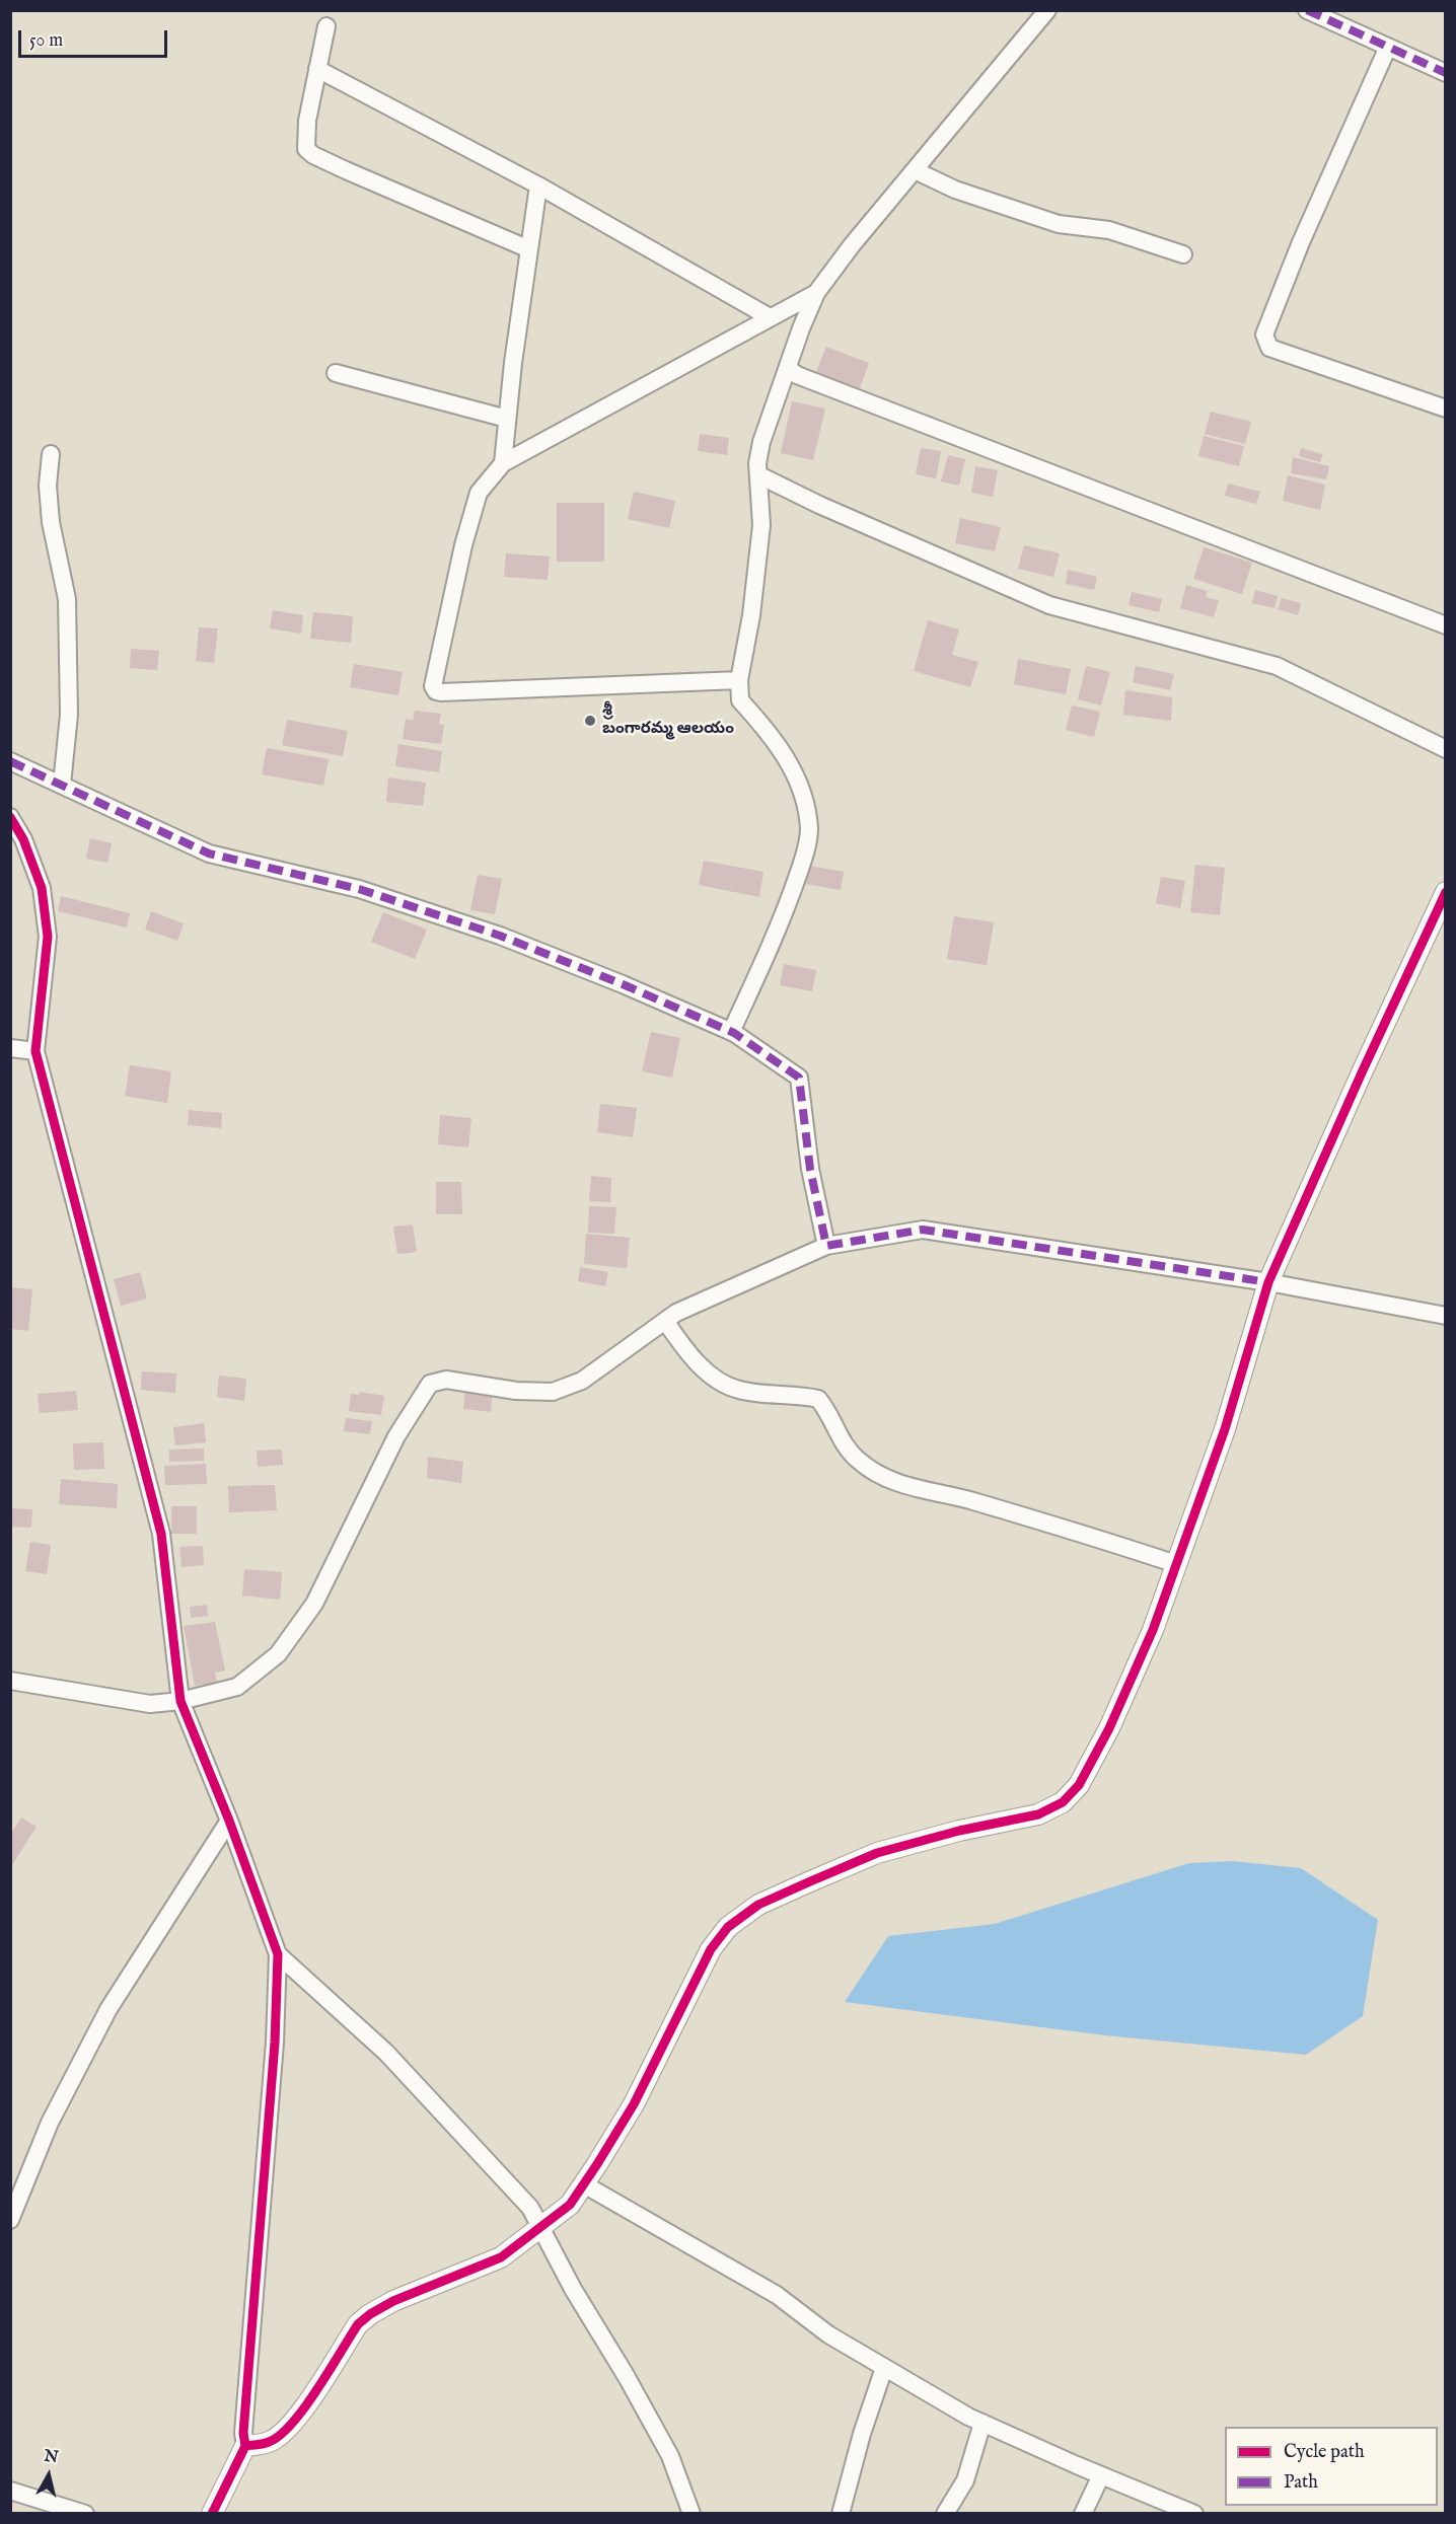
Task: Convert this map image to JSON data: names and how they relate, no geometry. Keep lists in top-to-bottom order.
{
  "places": ["శ్రీ బంగారమ్మ ఆలయం"],
  "legend": ["Cycle path", "Path"],
  "scale_bar": "50 m",
  "north": "top"
}
